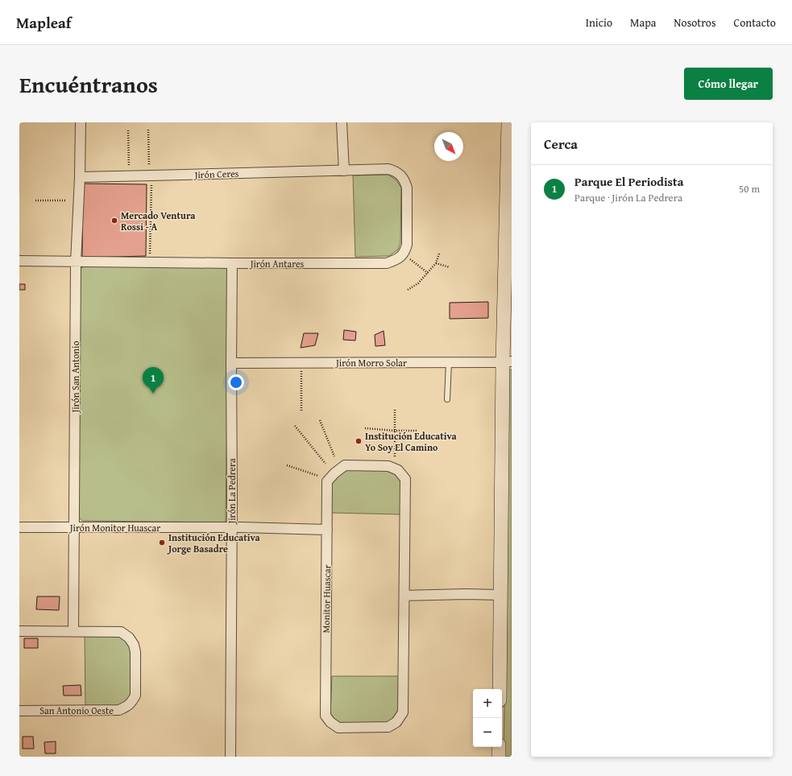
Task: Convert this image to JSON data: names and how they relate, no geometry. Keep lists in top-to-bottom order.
{
  "streets": {
    "street": [
      "Jirón Ceres",
      "Jirón Antares",
      "Jirón Morro Solar",
      "Jirón San Antonio",
      "Jirón La Pedrera",
      "Jirón Monitor Huascar",
      "Monitor Huascar",
      "San Antonio Oeste"
    ]
  },
  "crossings": [
    ["Jirón Ceres", "Jirón San Antonio"],
    ["Jirón Antares", "Jirón San Antonio"],
    ["Jirón Antares", "Jirón La Pedrera"],
    ["Jirón Morro Solar", "Jirón La Pedrera"],
    ["Jirón San Antonio", "Jirón Monitor Huascar"],
    ["Jirón San Antonio", "San Antonio Oeste"],
    ["Jirón La Pedrera", "Jirón Monitor Huascar"],
    ["Jirón Monitor Huascar", "Monitor Huascar"]
  ],
  "places": ["Mercado Ventura Rossi - A", "Institución Educativa Yo Soy El Camino", "Institución Educativa Jorge Basadre"],
  "north": "bottom right",
  "page": {
    "header": "Mapleaf",
    "nav": [
      "Inicio",
      "Mapa",
      "Nosotros",
      "Contacto"
    ],
    "title": "Encuéntranos",
    "buttons": "Cómo llegar",
    "heading": "Cerca",
    "list": [
      {
        "mark": "1",
        "name": "Parque El Periodista",
        "note": "Parque · Jirón La Pedrera",
        "value": "50 m"
      }
    ],
    "pins": "1",
    "map_buttons": ["+", "−"]
  }
}
